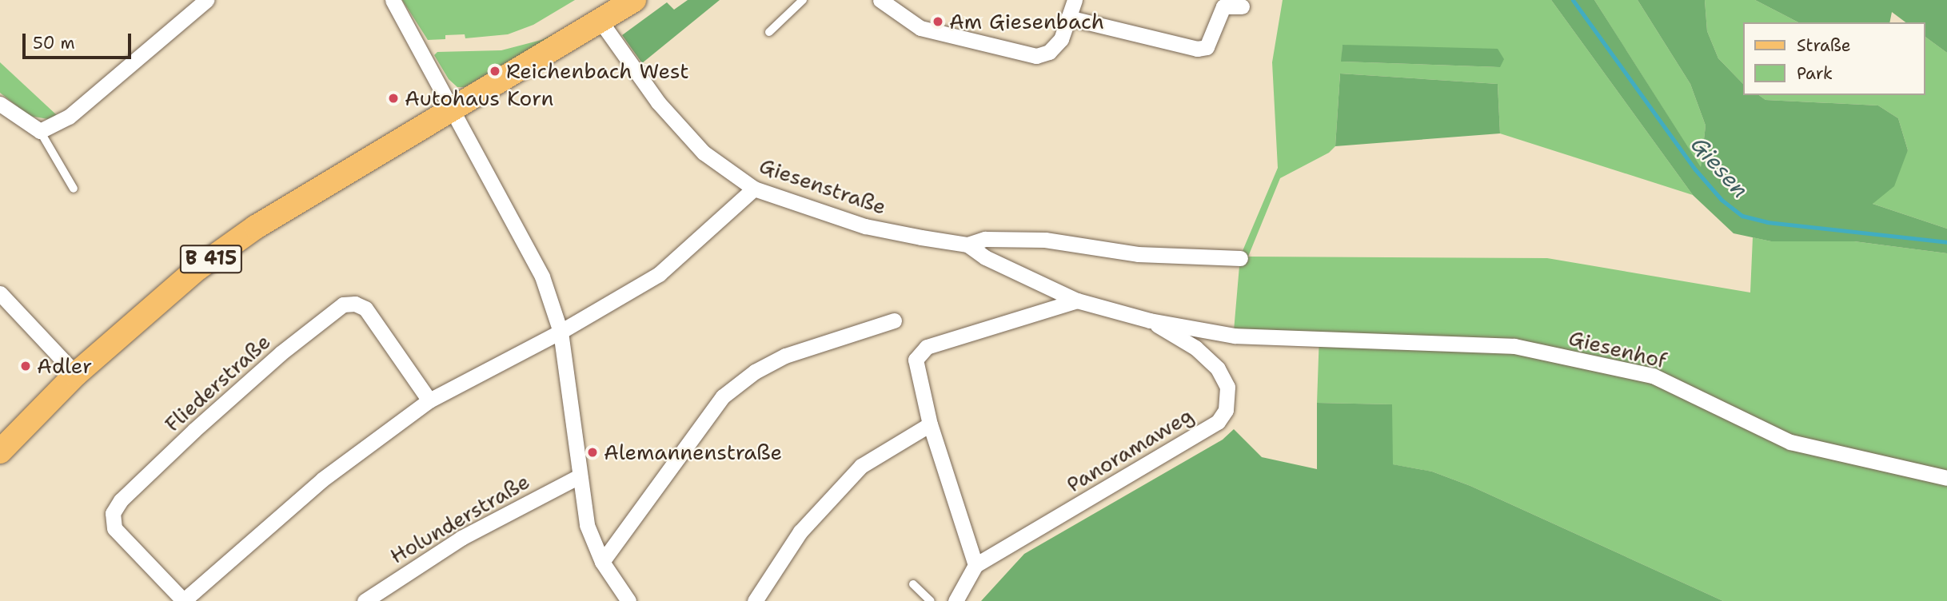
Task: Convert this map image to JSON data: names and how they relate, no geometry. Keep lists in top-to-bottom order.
{
  "streets": {
    "main road": ["B 415"],
    "street": [
      "Giesenstraße",
      "Giesenhof",
      "Fliederstraße",
      "Panoramaweg",
      "Holunderstraße"
    ]
  },
  "crossings": [
    ["Giesenstraße", "B 415"],
    ["Giesenstraße", "Giesenhof"],
    ["Giesenstraße", "Fliederstraße"],
    ["Giesenstraße", "Panoramaweg"]
  ],
  "water": ["Giesen"],
  "places": [
    "Am Giesenbach",
    "Reichenbach West",
    "Autohaus Korn",
    "Adler",
    "Alemannenstraße"
  ],
  "legend": ["Straße", "Park"],
  "scale_bar": "50 m"
}
